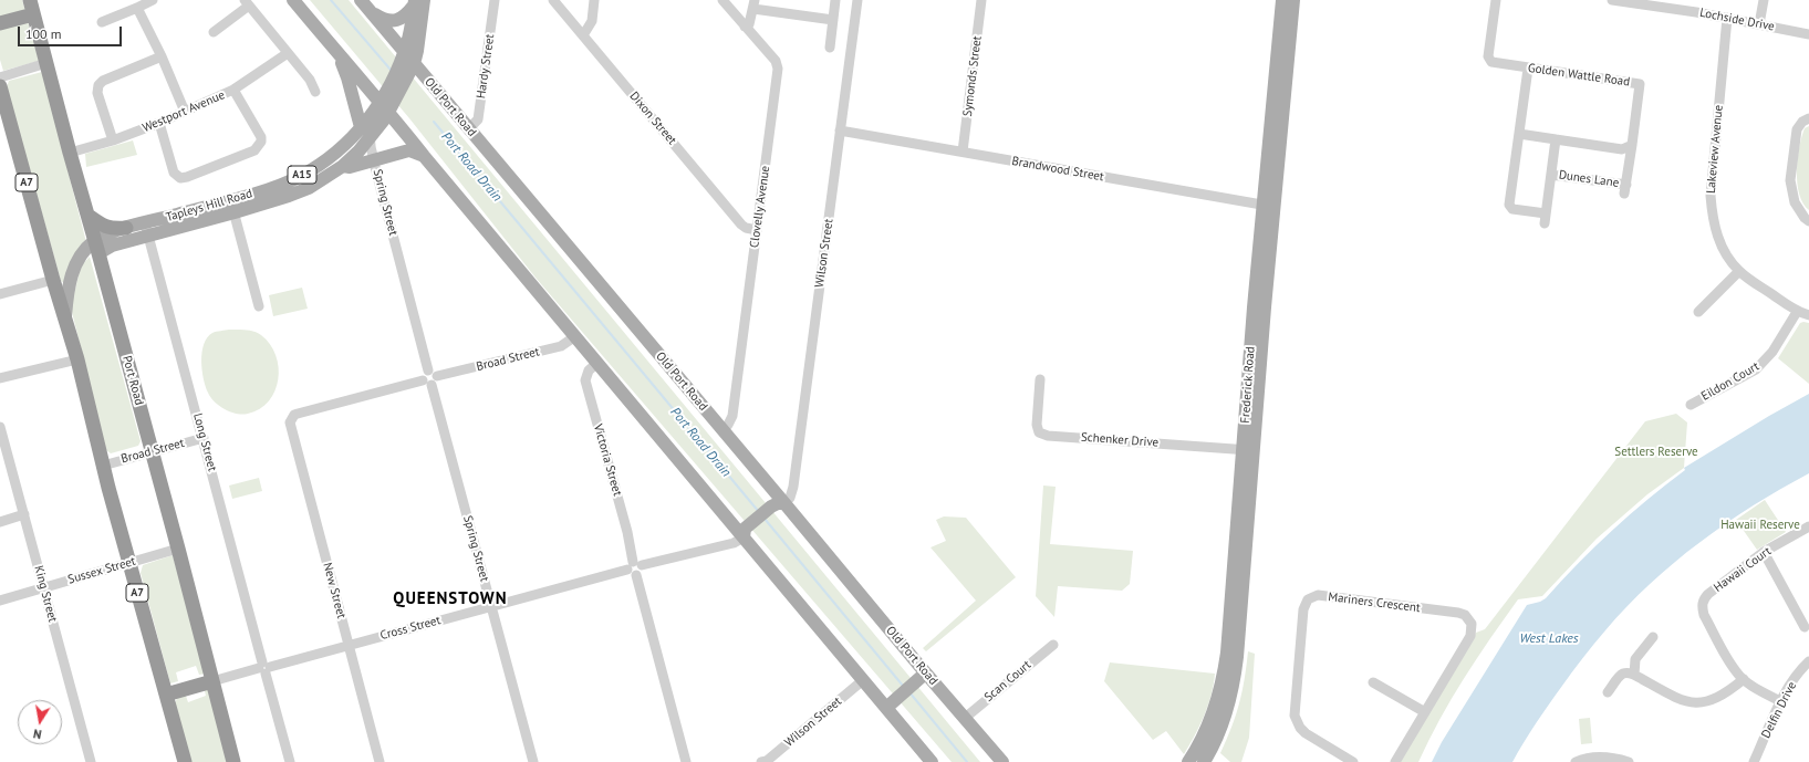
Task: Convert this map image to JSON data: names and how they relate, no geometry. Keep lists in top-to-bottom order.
{
  "streets": {
    "highway": ["A7", "Port Road"],
    "main road": [
      "Old Port Road",
      "A15",
      "Tapleys Hill Road",
      "Frederick Road"
    ],
    "street": [
      "Lochside Drive",
      "Hardy Street",
      "Golden Wattle Road",
      "Symonds Street",
      "Westport Avenue",
      "Dixon Street",
      "Lakeview Avenue",
      "Brandwood Street",
      "Dunes Lane",
      "Spring Street",
      "Clovelly Avenue",
      "Wilson Street",
      "Broad Street",
      "Eildon Court",
      "Schenker Drive",
      "Long Street",
      "Victoria Street",
      "Hawaii Court",
      "Sussex Street",
      "New Street",
      "King Street",
      "Mariners Crescent",
      "Cross Street",
      "Scan Court",
      "Delfin Drive"
    ]
  },
  "crossings": [
    ["Lochside Drive", "Lakeview Avenue"],
    ["Hardy Street", "Old Port Road"],
    ["Golden Wattle Road", "Dunes Lane"],
    ["Symonds Street", "Brandwood Street"],
    ["Old Port Road", "A15"],
    ["Old Port Road", "Clovelly Avenue"],
    ["Old Port Road", "Wilson Street"],
    ["Old Port Road", "Scan Court"],
    ["Westport Avenue", "Port Road"],
    ["Dixon Street", "Clovelly Avenue"],
    ["Lakeview Avenue", "Eildon Court"],
    ["Brandwood Street", "Wilson Street"],
    ["Brandwood Street", "Frederick Road"],
    ["A15", "Tapleys Hill Road"],
    ["A7", "Tapleys Hill Road"],
    ["A7", "Broad Street"],
    ["A7", "Sussex Street"],
    ["Spring Street", "Tapleys Hill Road"],
    ["Spring Street", "Broad Street"],
    ["Spring Street", "New Street"],
    ["Spring Street", "Cross Street"],
    ["Tapleys Hill Road", "Port Road"],
    ["Tapleys Hill Road", "Long Street"],
    ["Broad Street", "Port Road"],
    ["Broad Street", "Long Street"],
    ["Broad Street", "New Street"],
    ["Port Road", "Sussex Street"],
    ["Port Road", "Cross Street"],
    ["Frederick Road", "Schenker Drive"],
    ["Long Street", "Cross Street"],
    ["Victoria Street", "Cross Street"],
    ["Hawaii Court", "Delfin Drive"],
    ["Sussex Street", "King Street"],
    ["New Street", "Cross Street"]
  ],
  "districts": ["QUEENSTOWN"],
  "water": ["Port Road Drain", "West Lakes"],
  "parks": ["Settlers Reserve", "Hawaii Reserve"],
  "scale_bar": "100 m",
  "north": "bottom"
}
